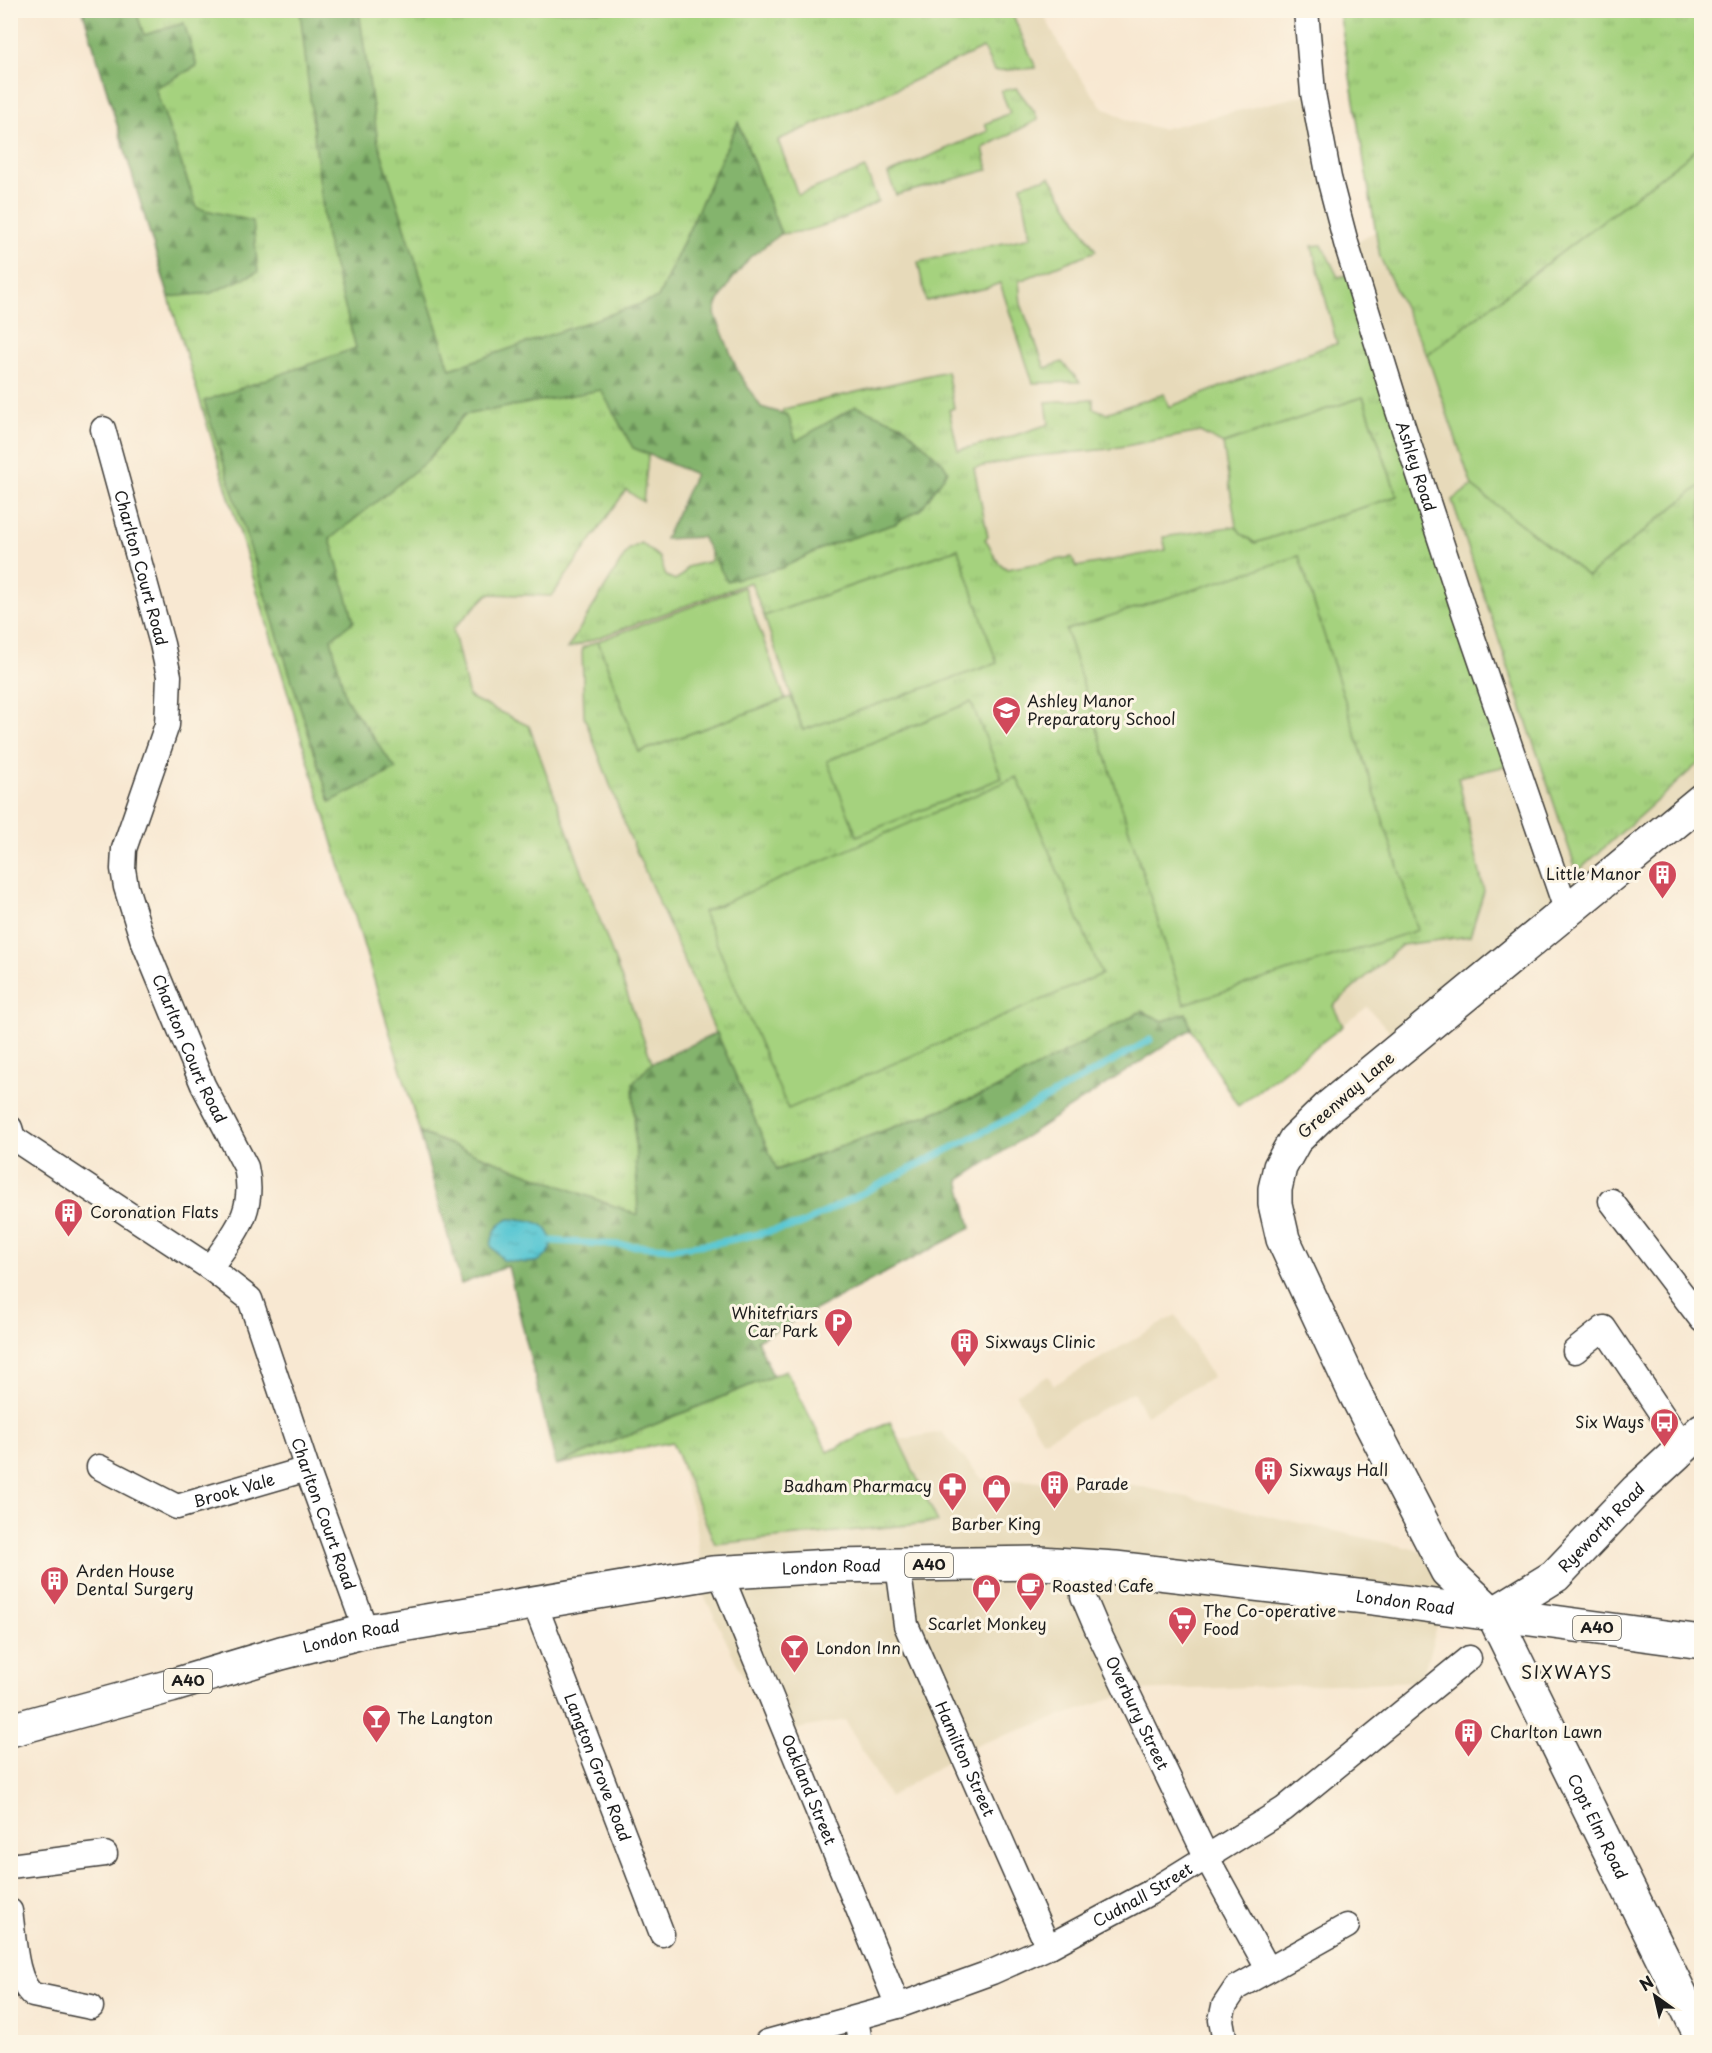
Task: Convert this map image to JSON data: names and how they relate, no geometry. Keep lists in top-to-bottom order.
{
  "streets": {
    "main road": [
      "Greenway Lane",
      "Ryeworth Road",
      "A40",
      "London Road",
      "Copt Elm Road"
    ],
    "street": [
      "Ashley Road",
      "Charlton Court Road",
      "Brook Vale",
      "Overbury Street",
      "Hamilton Street",
      "Langton Grove Road",
      "Oakland Street",
      "Cudnall Street"
    ]
  },
  "crossings": [
    ["Ashley Road", "Greenway Lane"],
    ["Charlton Court Road", "Brook Vale"],
    ["Charlton Court Road", "London Road"],
    ["Greenway Lane", "Ryeworth Road"],
    ["Greenway Lane", "London Road"],
    ["Greenway Lane", "Copt Elm Road"],
    ["Ryeworth Road", "London Road"],
    ["Ryeworth Road", "Copt Elm Road"],
    ["London Road", "Overbury Street"],
    ["London Road", "Hamilton Street"],
    ["London Road", "Langton Grove Road"],
    ["London Road", "Oakland Street"],
    ["London Road", "Copt Elm Road"],
    ["Overbury Street", "Cudnall Street"],
    ["Hamilton Street", "Cudnall Street"],
    ["Oakland Street", "Cudnall Street"]
  ],
  "districts": ["SIXWAYS"],
  "places": {
    "school or university": ["Ashley Manor Preparatory School"],
    "building": [
      "Little Manor",
      "Coronation Flats",
      "Sixways Clinic",
      "Sixways Hall",
      "Parade",
      "Arden House Dental Surgery",
      "Charlton Lawn"
    ],
    "parking": ["Whitefriars Car Park"],
    "bus stop": ["Six Ways"],
    "pharmacy": ["Badham Pharmacy"],
    "shop": ["Barber King", "Scarlet Monkey"],
    "cafe": ["Roasted Cafe"],
    "supermarket": ["The Co-operative Food"],
    "bar": ["London Inn", "The Langton"]
  },
  "north": "top left"
}
